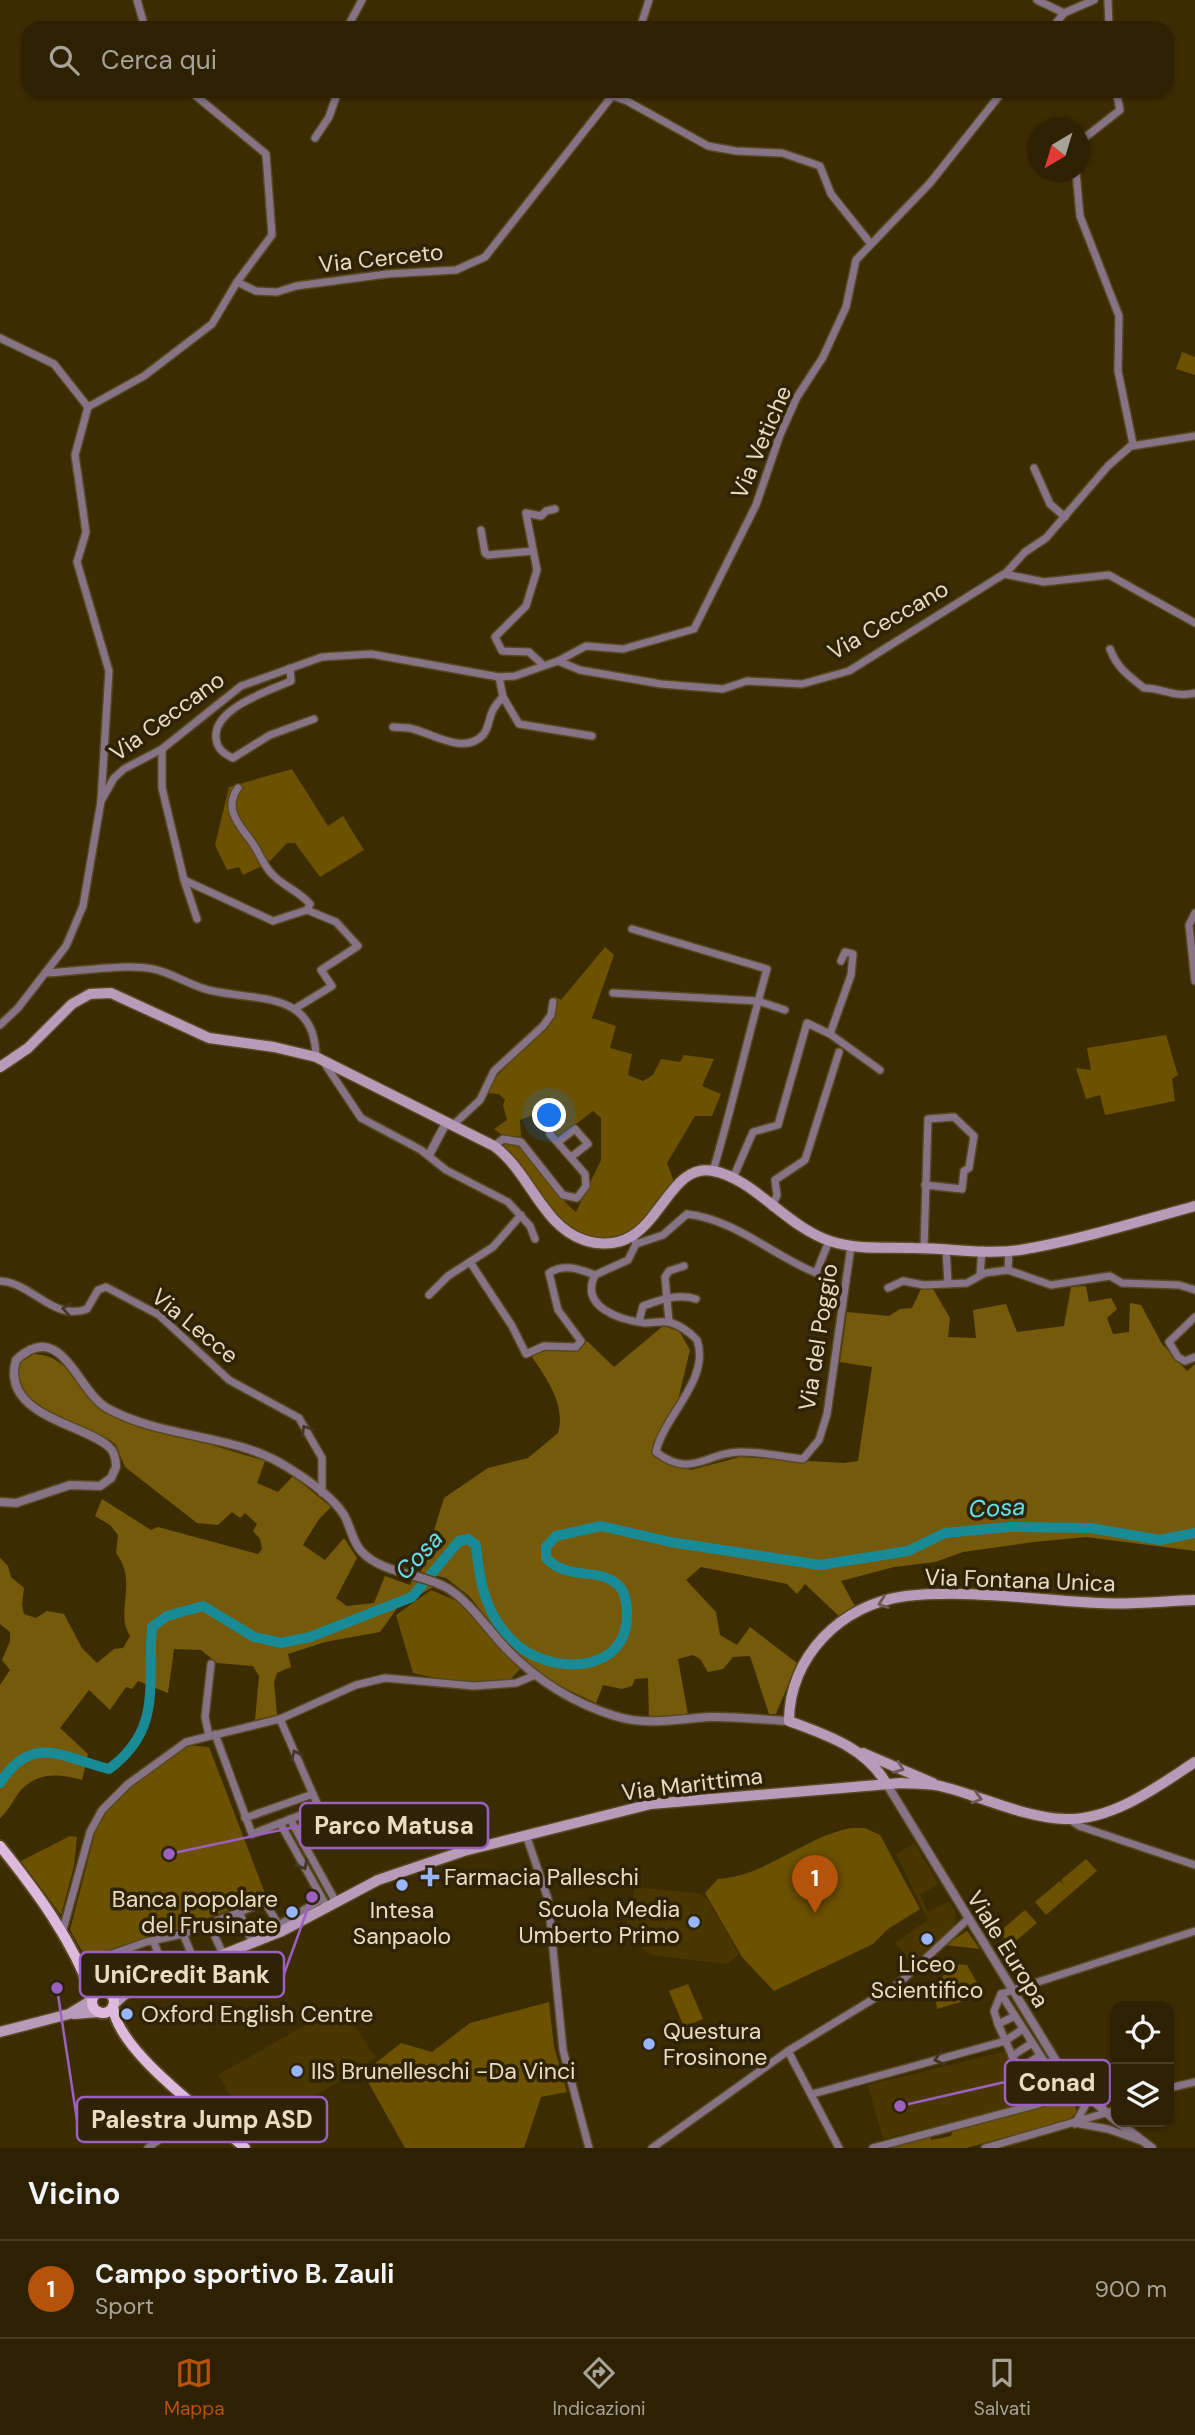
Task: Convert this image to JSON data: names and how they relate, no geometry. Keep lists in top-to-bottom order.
{
  "streets": {
    "main road": ["Via Fontana Unica", "Via Marittima"],
    "street": [
      "Via Cerceto",
      "Via Vetiche",
      "Via Ceccano",
      "Via Lecce",
      "Via del Poggio",
      "Viale Europa"
    ]
  },
  "crossings": [
    ["Via Vetiche", "Via Ceccano"],
    ["Via Marittima", "Viale Europa"]
  ],
  "one_way": ["Via Lecce", "Via Fontana Unica"],
  "water": ["Cosa"],
  "places": {
    "other": [
      "Parco Matusa",
      "Intesa Sanpaolo",
      "UniCredit Bank",
      "Banca popolare del Frusinate",
      "Scuola Media Umberto Primo",
      "Liceo Scientifico",
      "Palestra Jump ASD",
      "Oxford English Centre",
      "Questura Frosinone",
      "IIS Brunelleschi -Da Vinci",
      "Conad"
    ],
    "health": ["Farmacia Palleschi"]
  },
  "north": "bottom left",
  "page": {
    "search": "Cerca qui",
    "pins": "1",
    "heading": "Vicino",
    "list": [
      {
        "mark": "1",
        "name": "Campo sportivo B. Zauli",
        "note": "Sport",
        "value": "900 m"
      }
    ],
    "nav": ["Mappa", "Indicazioni", "Salvati"]
  }
}
